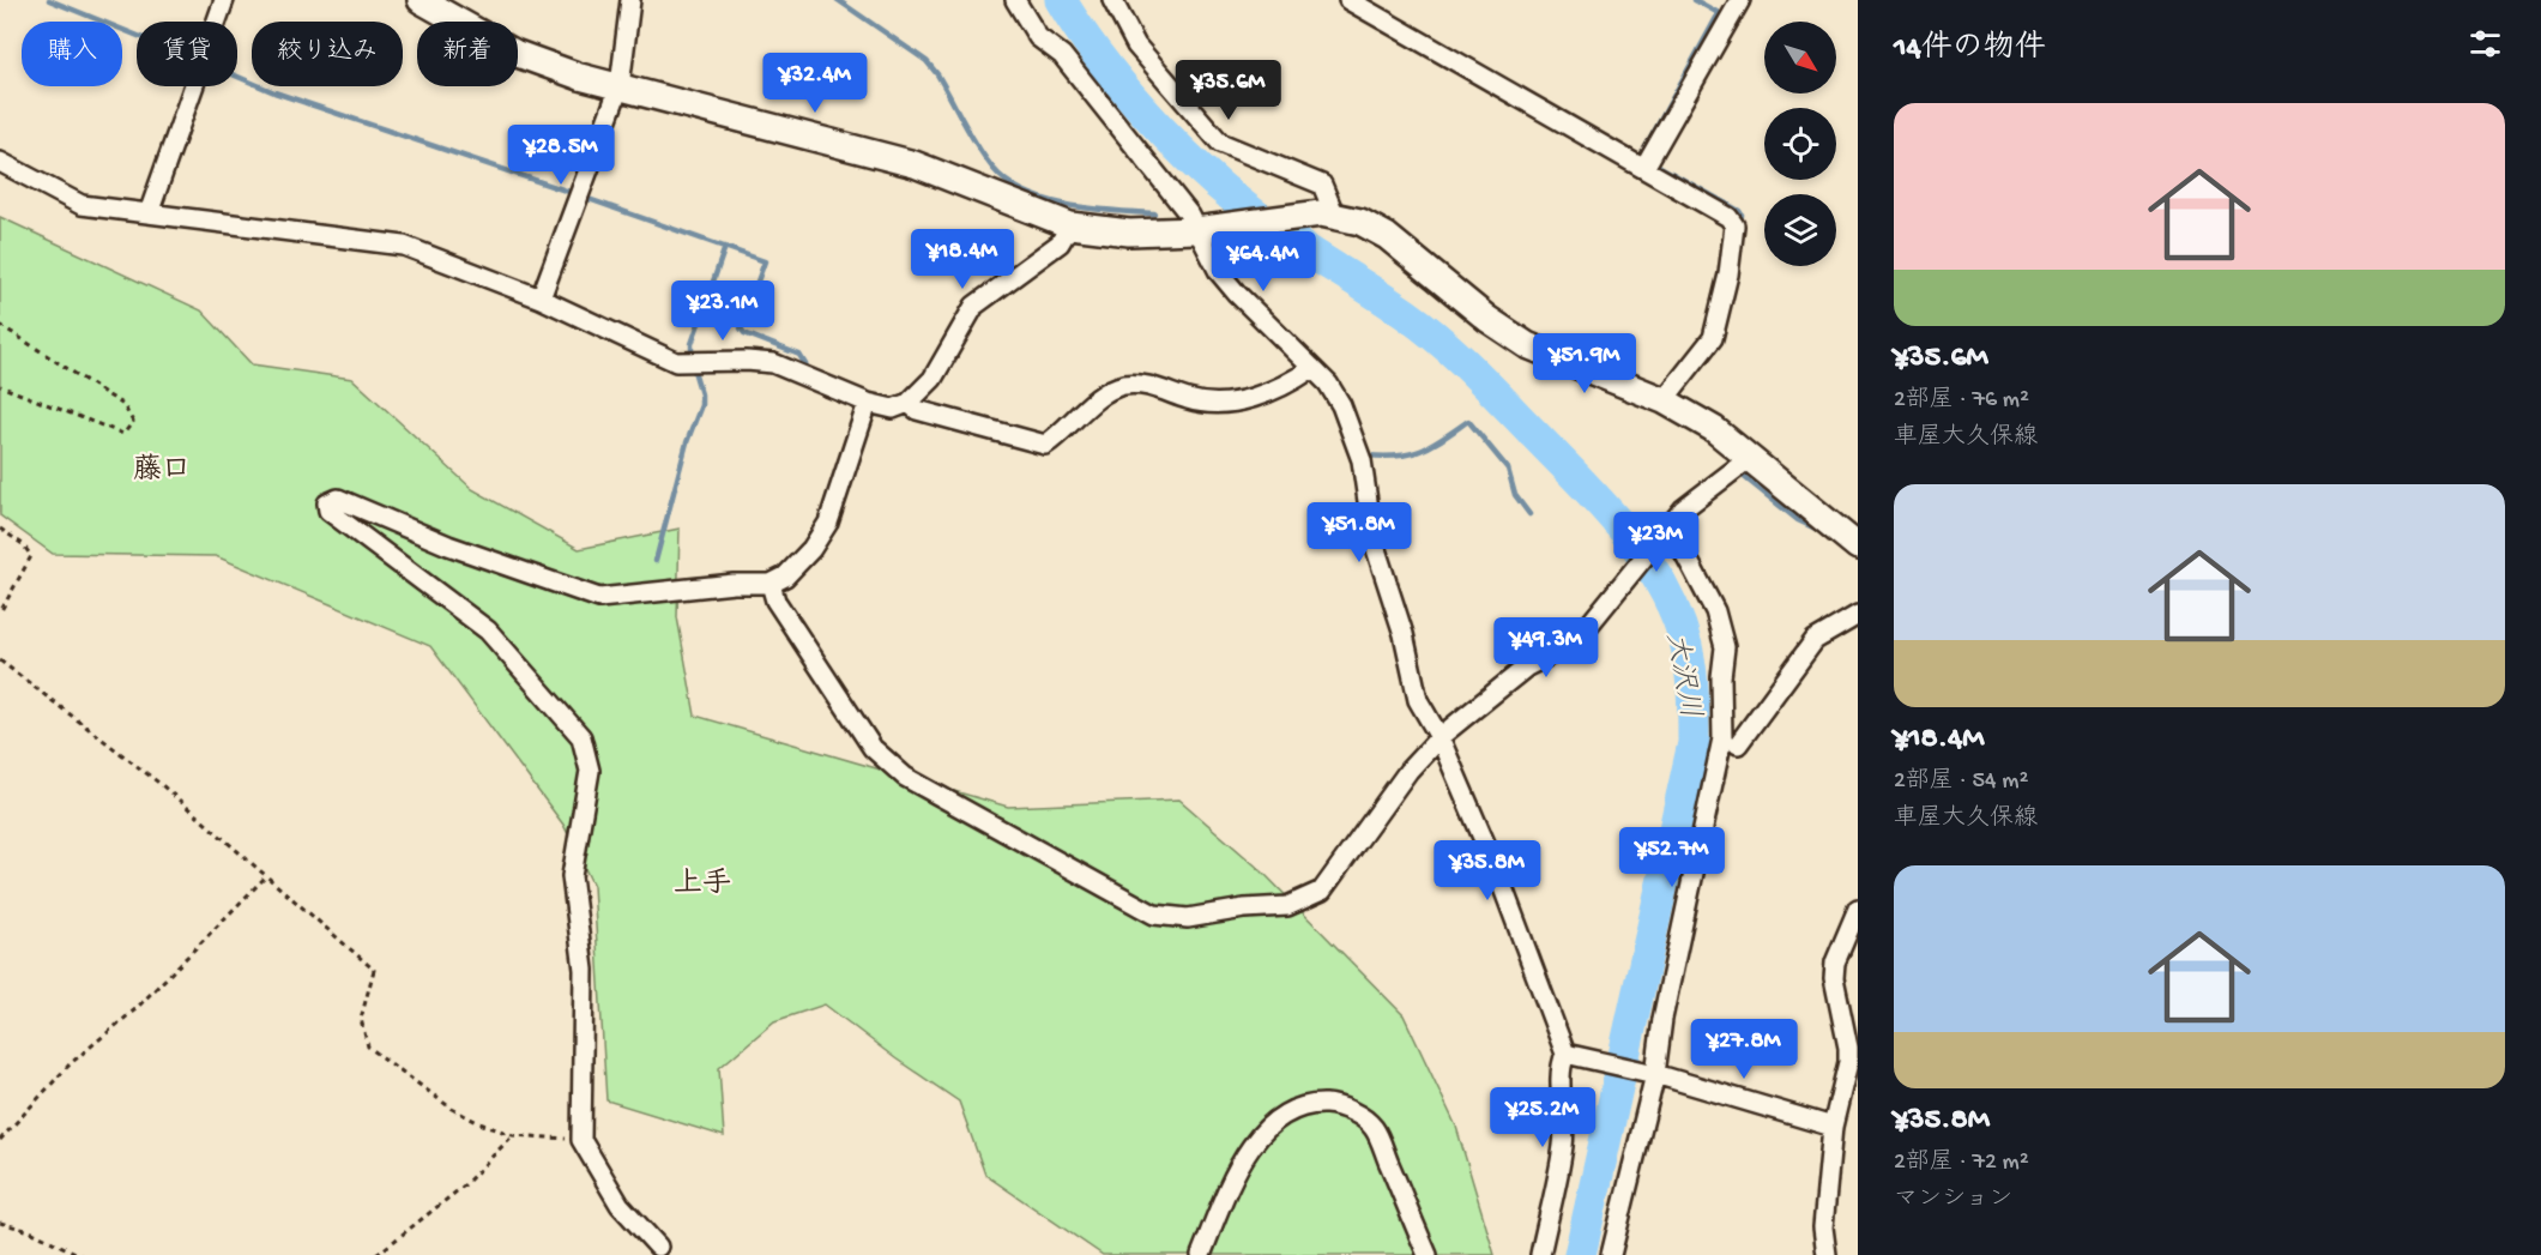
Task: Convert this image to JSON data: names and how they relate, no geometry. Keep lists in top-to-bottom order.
{
  "districts": ["藤口", "上手"],
  "water": ["大沢川"],
  "north": "bottom right",
  "page": {
    "heading": "14件の物件",
    "chip": [
      "購入",
      "賃貸",
      "絞り込み",
      "新着"
    ],
    "price": [
      "¥32.4M",
      "¥35.6M",
      "¥28.5M",
      "¥18.4M",
      "¥64.4M",
      "¥23.1M",
      "¥51.9M",
      "¥51.8M",
      "¥23M",
      "¥49.3M",
      "¥52.7M",
      "¥35.8M",
      "¥27.8M",
      "¥25.2M"
    ],
    "list": [
      {
        "name": "¥35.6M",
        "note": "2部屋 · 76 m² · 車屋大久保線"
      },
      {
        "name": "¥18.4M",
        "note": "2部屋 · 54 m² · 車屋大久保線"
      },
      {
        "name": "¥35.8M",
        "note": "2部屋 · 72 m² · マンション"
      }
    ]
  }
}
